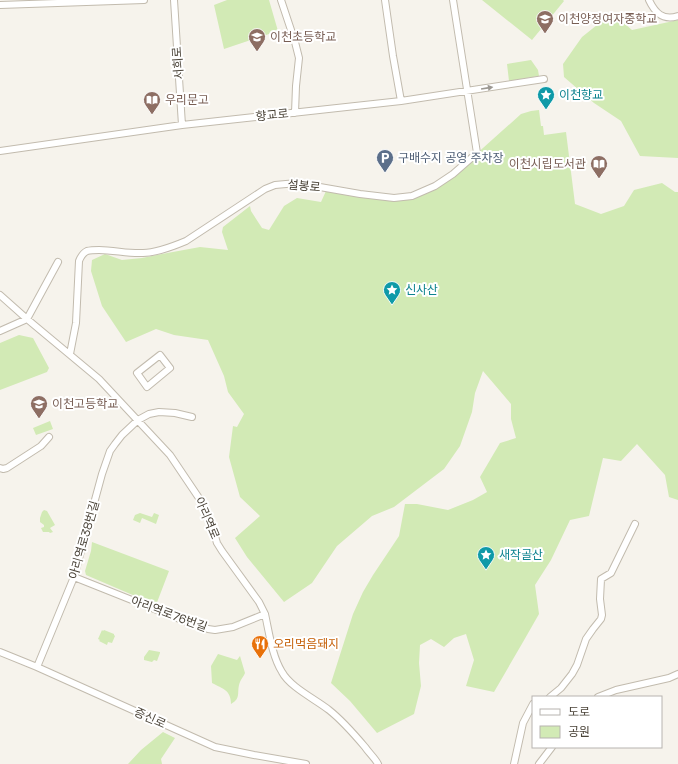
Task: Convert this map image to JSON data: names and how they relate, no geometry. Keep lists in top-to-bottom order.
{
  "streets": {
    "street": [
      "서희로",
      "향교로",
      "설봉로",
      "아리역로",
      "아리역로38번길",
      "아리역로76번길",
      "증신로"
    ]
  },
  "crossings": [
    ["서희로", "향교로"],
    ["향교로", "설봉로"],
    ["설봉로", "아리역로"],
    ["아리역로", "아리역로38번길"],
    ["아리역로", "아리역로76번길"],
    ["아리역로38번길", "아리역로76번길"],
    ["아리역로38번길", "증신로"]
  ],
  "places": {
    "school or university": ["이천양정여자중학교", "이천초등학교", "이천고등학교"],
    "place": ["이천향교", "신사산", "새작골산"],
    "library": ["우리문고", "이천시립도서관"],
    "parking": ["구배수지 공영 주차장"],
    "restaurant": ["오리먹음돼지"]
  },
  "legend": ["도로", "공원"]
}
